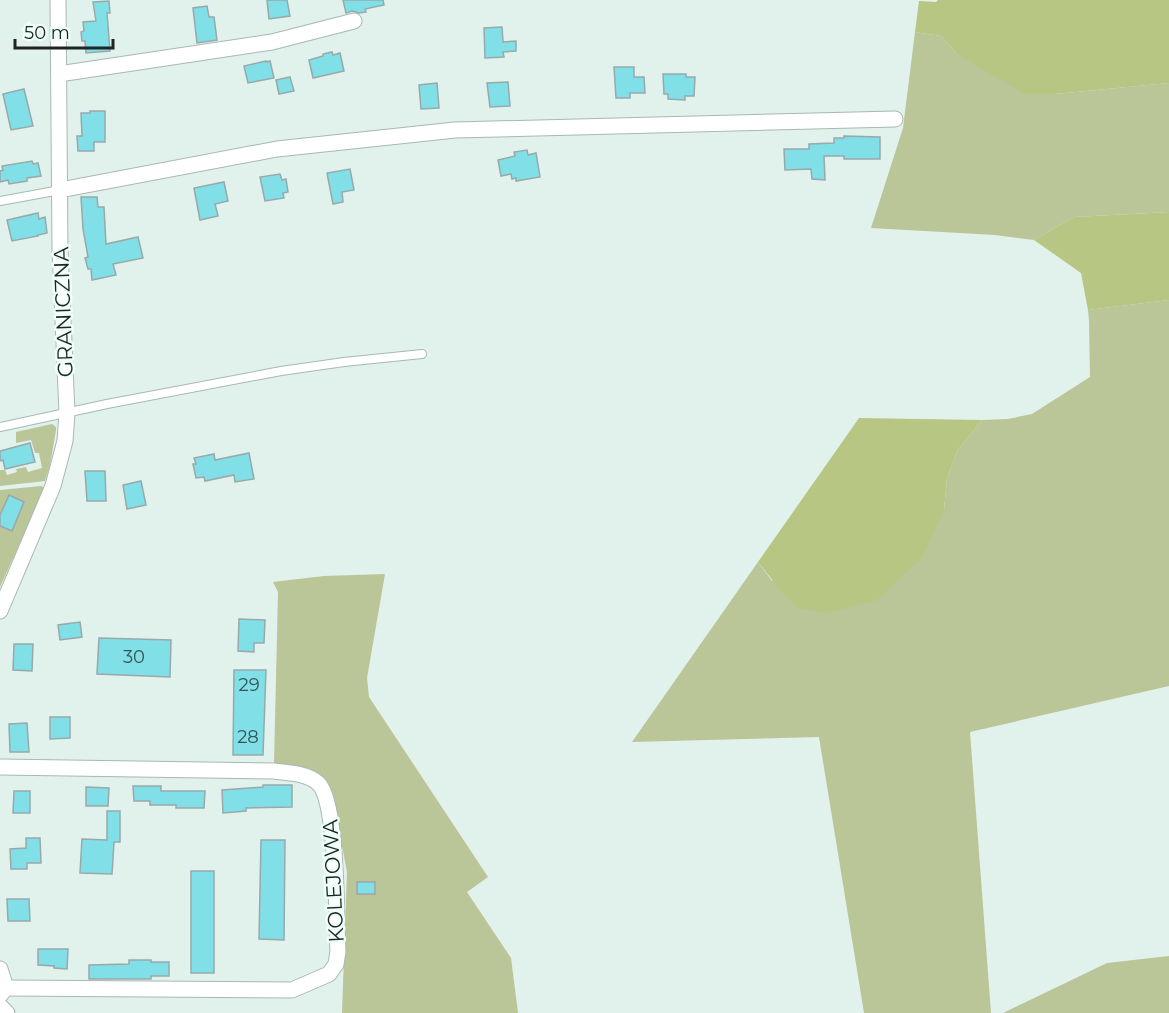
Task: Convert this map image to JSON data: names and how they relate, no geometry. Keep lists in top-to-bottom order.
{
  "streets": {
    "street": ["GRANICZNA", "KOLEJOWA"]
  },
  "house_numbers": ["30", "29", "28"],
  "scale_bar": "50 m"
}
